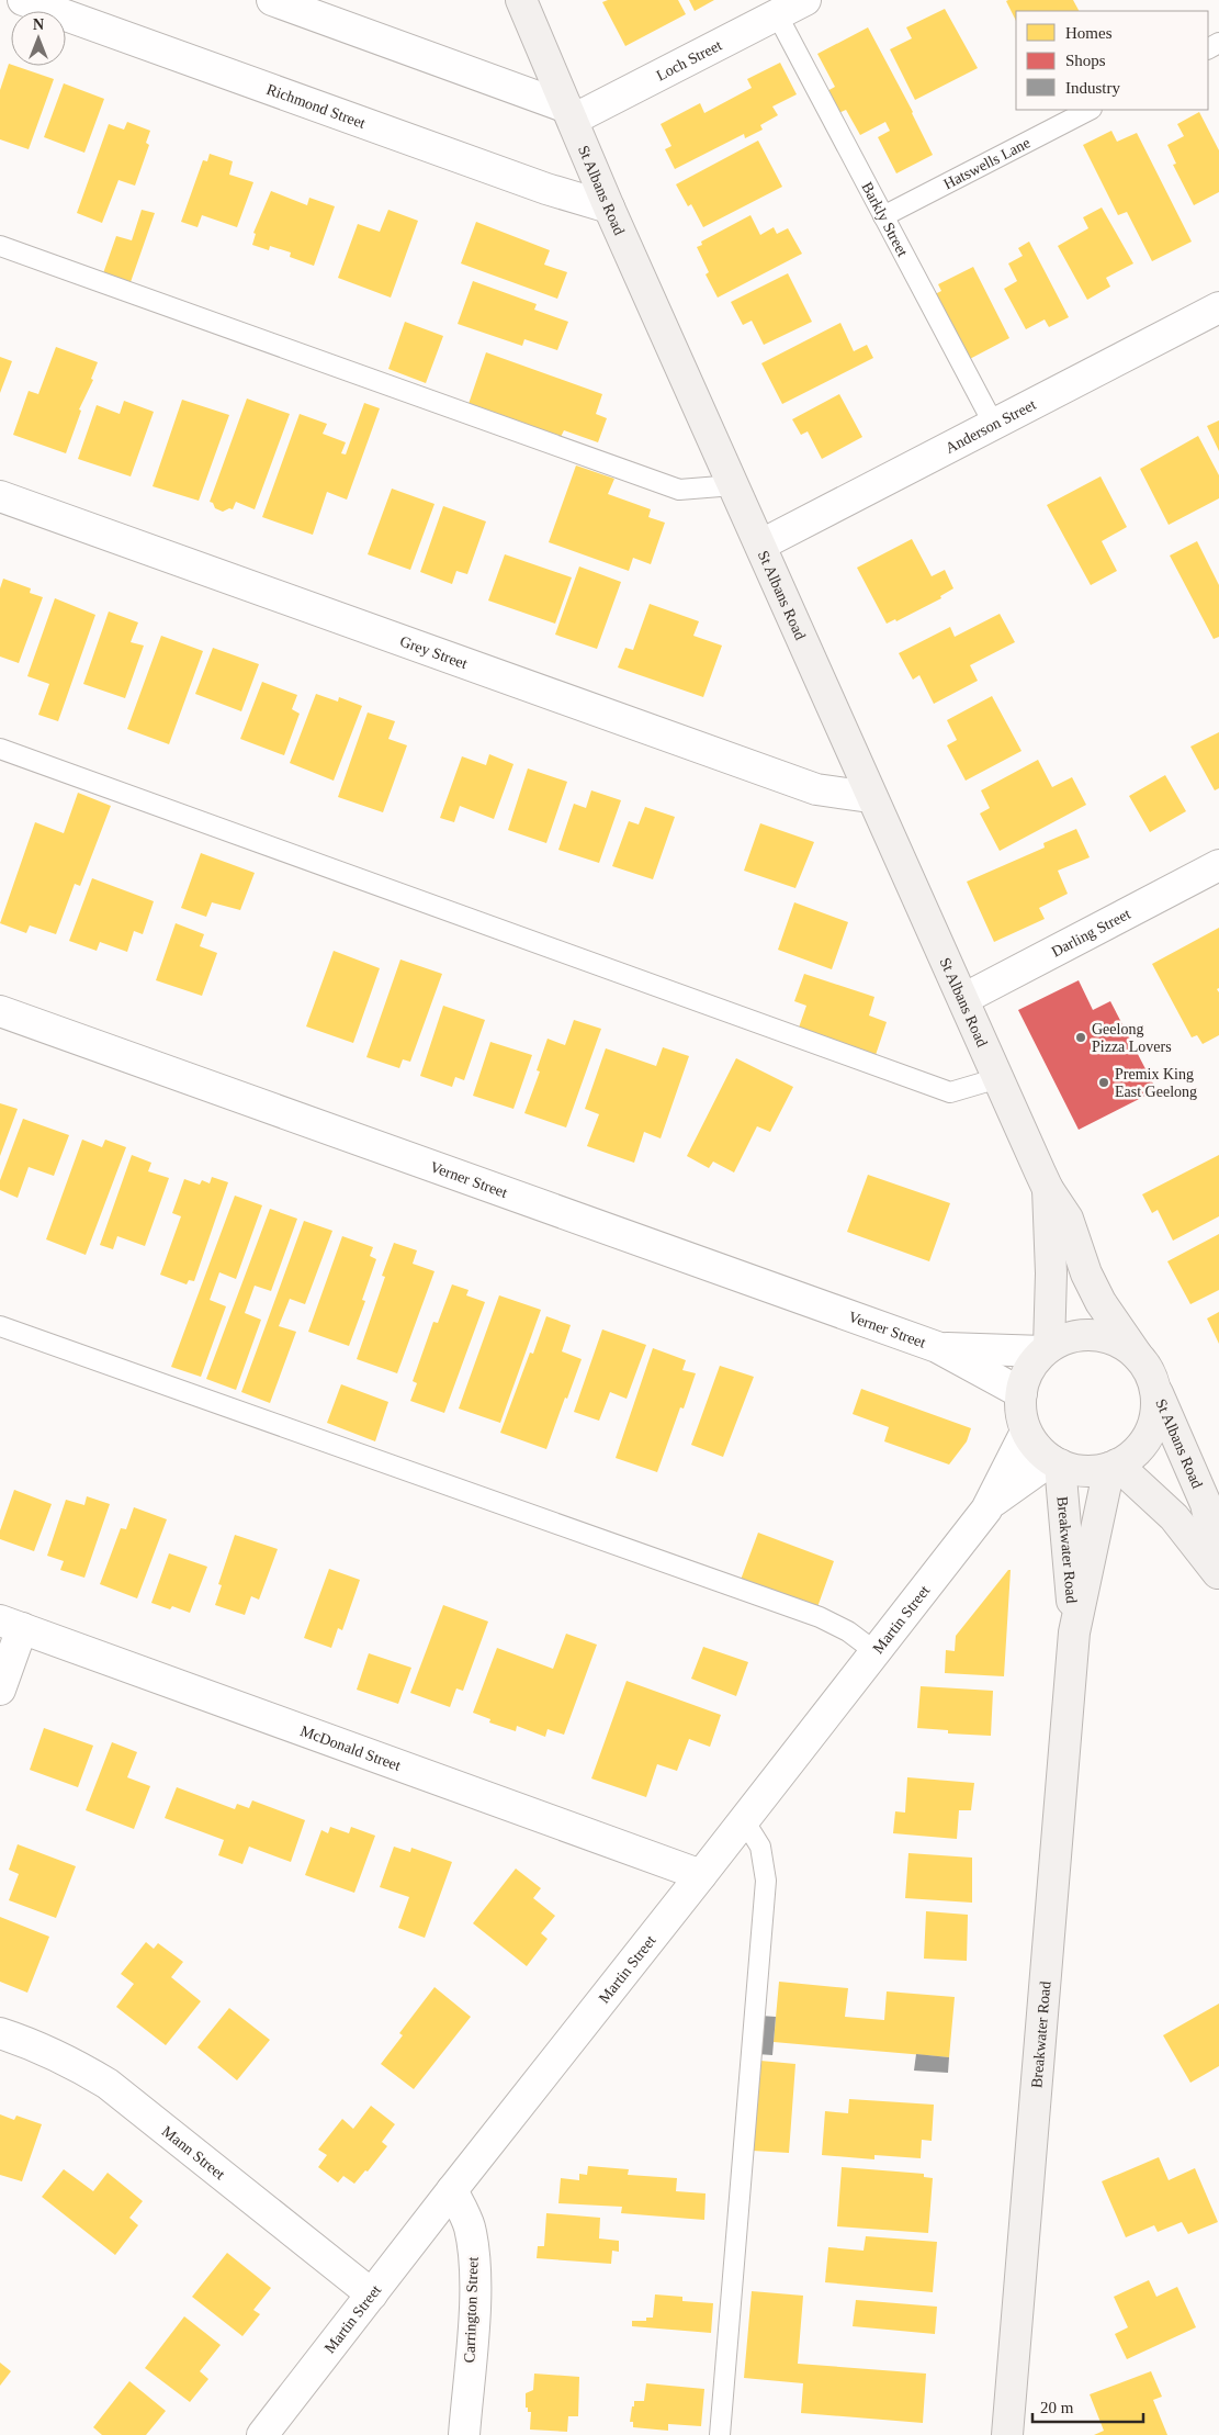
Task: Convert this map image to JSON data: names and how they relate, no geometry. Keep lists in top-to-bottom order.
{
  "streets": {
    "street": [
      "Loch Street",
      "Richmond Street",
      "St Albans Road",
      "Anderson Street",
      "Grey Street",
      "Darling Street",
      "Verner Street",
      "Breakwater Road",
      "Martin Street",
      "McDonald Street",
      "Mann Street",
      "Carrington Street"
    ],
    "lane": ["Hatswells Lane", "Barkly Street"]
  },
  "crossings": [
    ["Loch Street", "St Albans Road"],
    ["Loch Street", "Barkly Street"],
    ["Richmond Street", "St Albans Road"],
    ["Hatswells Lane", "Barkly Street"],
    ["St Albans Road", "Anderson Street"],
    ["St Albans Road", "Grey Street"],
    ["St Albans Road", "Darling Street"],
    ["St Albans Road", "Verner Street"],
    ["St Albans Road", "Breakwater Road"],
    ["St Albans Road", "Martin Street"],
    ["Barkly Street", "Anderson Street"],
    ["Verner Street", "Breakwater Road"],
    ["Verner Street", "Martin Street"],
    ["Breakwater Road", "Martin Street"],
    ["Martin Street", "McDonald Street"],
    ["Martin Street", "Mann Street"],
    ["Martin Street", "Carrington Street"]
  ],
  "places": ["Geelong Pizza Lovers", "Premix King East Geelong"],
  "legend": ["Homes", "Shops", "Industry"],
  "scale_bar": "20 m",
  "north": "top"
}
